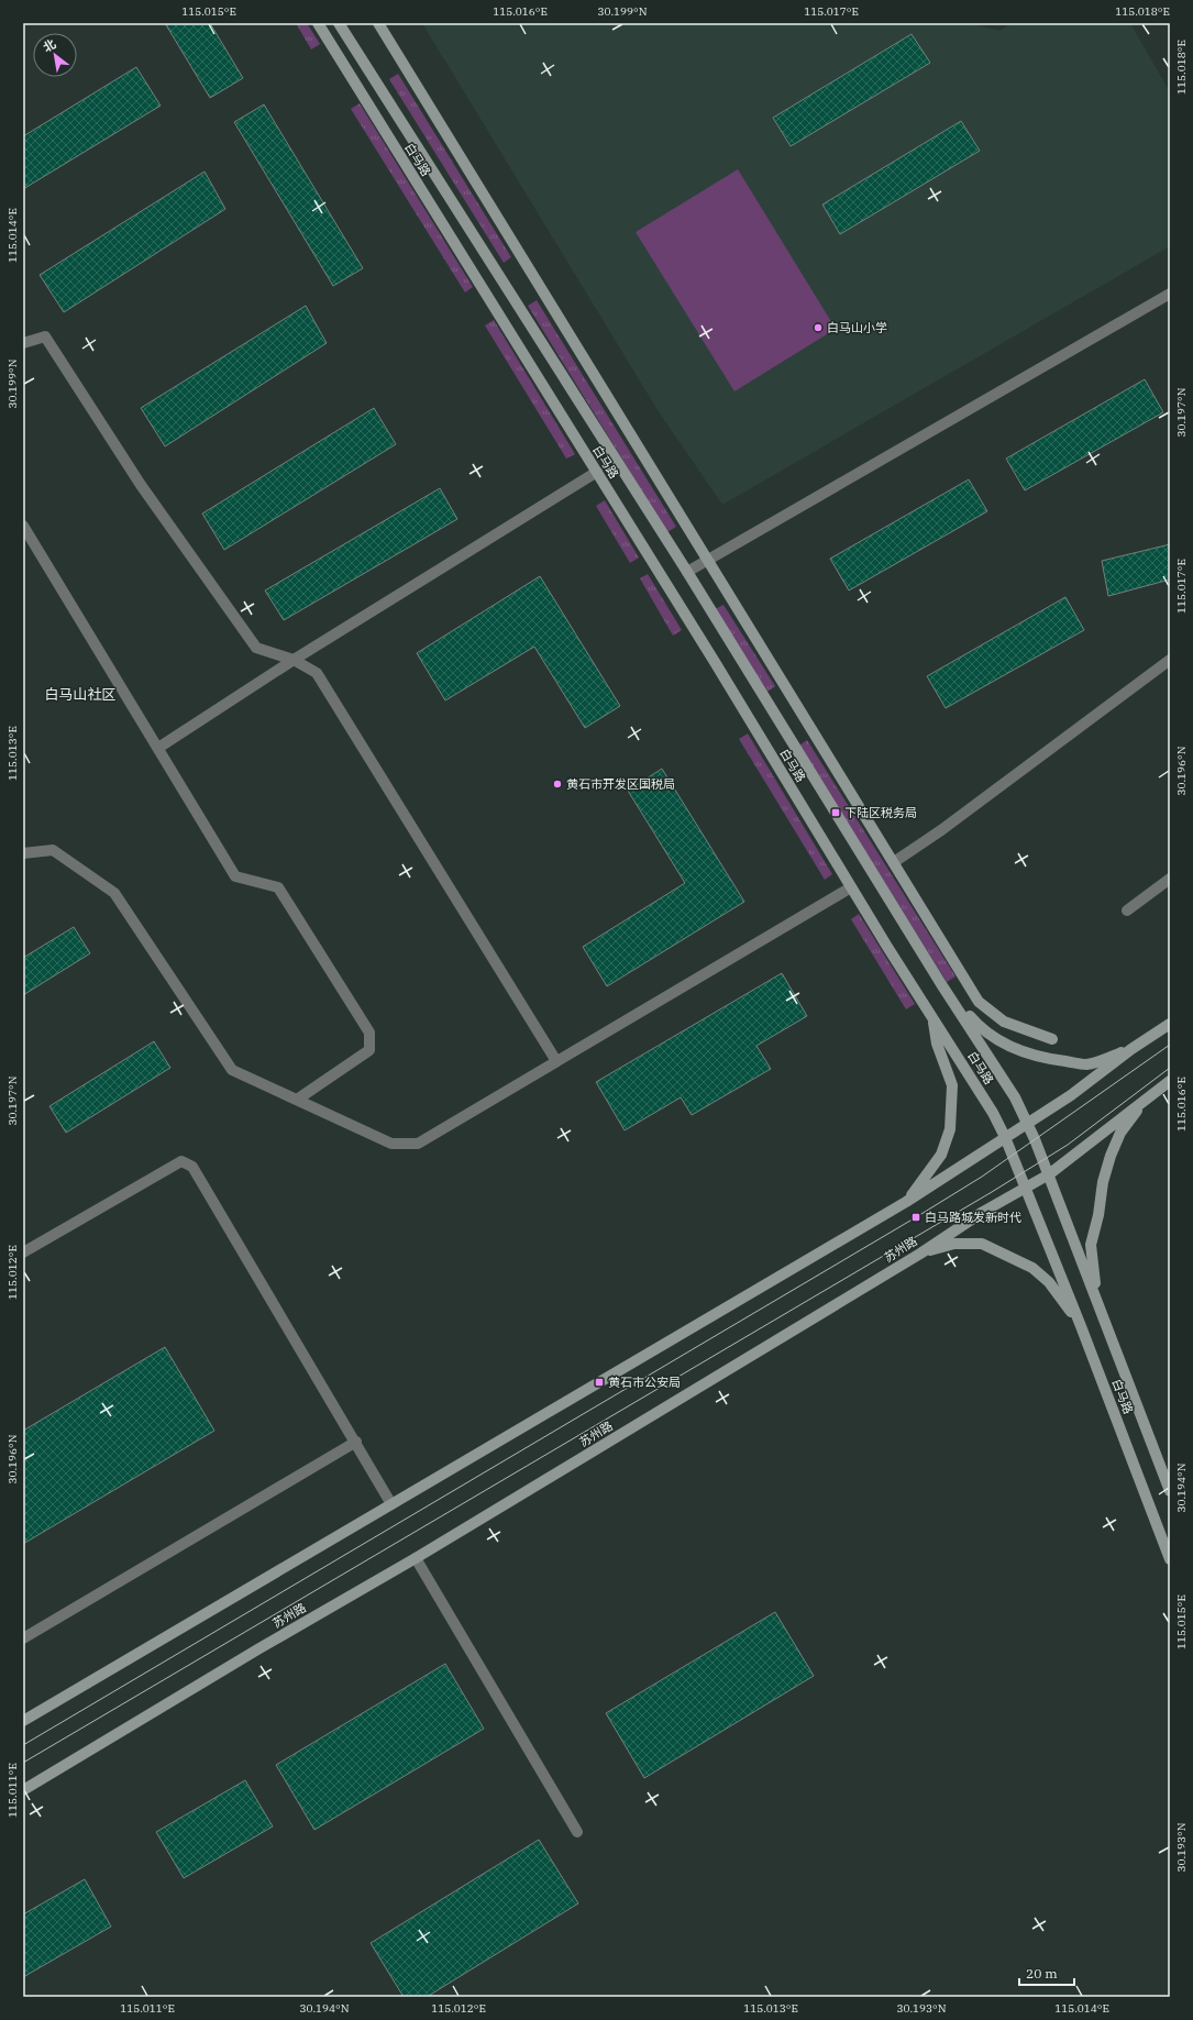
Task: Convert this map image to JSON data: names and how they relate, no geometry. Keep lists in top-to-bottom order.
{
  "streets": {
    "street": ["白马路", "苏州路"]
  },
  "crossings": [
    ["白马路", "苏州路"]
  ],
  "districts": ["白马山社区"],
  "places": {
    "other": ["白马山小学", "黄石市开发区国税局"],
    "transit": ["下陆区税务局", "白马路城发新时代", "黄石市公安局"]
  },
  "scale_bar": "20 m",
  "north": "top left",
  "coordinates": [
    "115.015°E",
    "115.016°E",
    "30.199°N",
    "115.017°E",
    "115.018°E",
    "115.014°E",
    "30.197°N",
    "115.013°E",
    "30.196°N",
    "115.012°E",
    "30.194°N",
    "115.011°E",
    "30.193°N"
  ]
}
